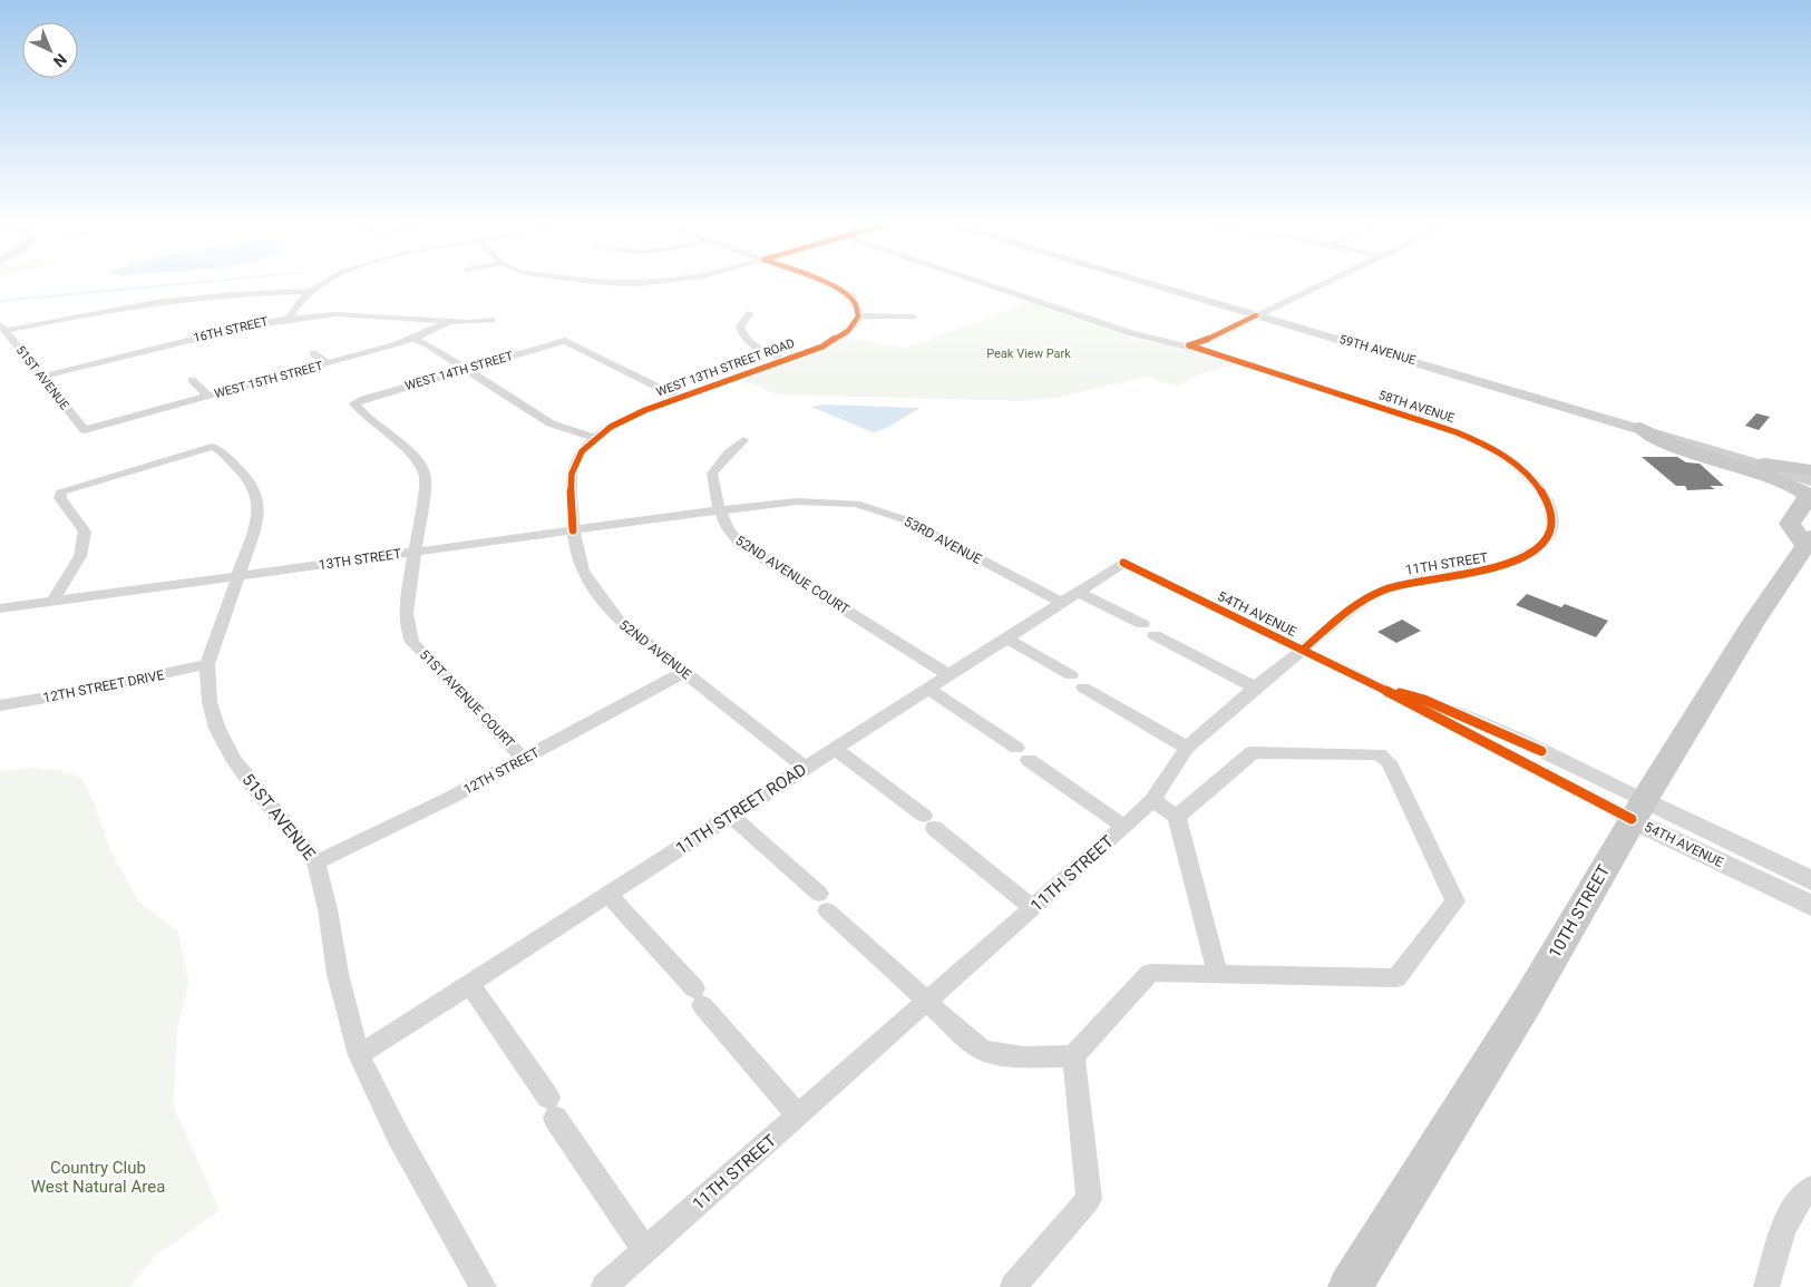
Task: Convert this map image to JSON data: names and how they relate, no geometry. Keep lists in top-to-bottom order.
{
  "streets": {
    "main road": ["59TH AVENUE", "10TH STREET"],
    "street": [
      "16TH STREET",
      "WEST 13TH STREET ROAD",
      "WEST 14TH STREET",
      "51ST AVENUE",
      "WEST 15TH STREET",
      "58TH AVENUE",
      "53RD AVENUE",
      "13TH STREET",
      "11TH STREET",
      "52ND AVENUE COURT",
      "54TH AVENUE",
      "52ND AVENUE",
      "12TH STREET DRIVE",
      "51ST AVENUE COURT",
      "12TH STREET",
      "11TH STREET ROAD"
    ]
  },
  "crossings": [
    ["16TH STREET", "51ST AVENUE"],
    ["16TH STREET", "WEST 15TH STREET"],
    ["WEST 13TH STREET ROAD", "WEST 14TH STREET"],
    ["WEST 13TH STREET ROAD", "52ND AVENUE"],
    ["WEST 14TH STREET", "51ST AVENUE COURT"],
    ["51ST AVENUE", "WEST 15TH STREET"],
    ["51ST AVENUE", "13TH STREET"],
    ["51ST AVENUE", "12TH STREET DRIVE"],
    ["51ST AVENUE", "12TH STREET"],
    ["51ST AVENUE", "11TH STREET ROAD"],
    ["58TH AVENUE", "11TH STREET"],
    ["53RD AVENUE", "13TH STREET"],
    ["53RD AVENUE", "52ND AVENUE COURT"],
    ["53RD AVENUE", "11TH STREET ROAD"],
    ["13TH STREET", "52ND AVENUE COURT"],
    ["13TH STREET", "52ND AVENUE"],
    ["13TH STREET", "51ST AVENUE COURT"],
    ["11TH STREET", "54TH AVENUE"],
    ["52ND AVENUE COURT", "11TH STREET ROAD"],
    ["54TH AVENUE", "11TH STREET ROAD"],
    ["54TH AVENUE", "10TH STREET"],
    ["52ND AVENUE", "12TH STREET"],
    ["52ND AVENUE", "11TH STREET ROAD"],
    ["51ST AVENUE COURT", "12TH STREET"]
  ],
  "parks": ["Peak View Park", "Country Club West Natural Area"],
  "north": "bottom right"
}
